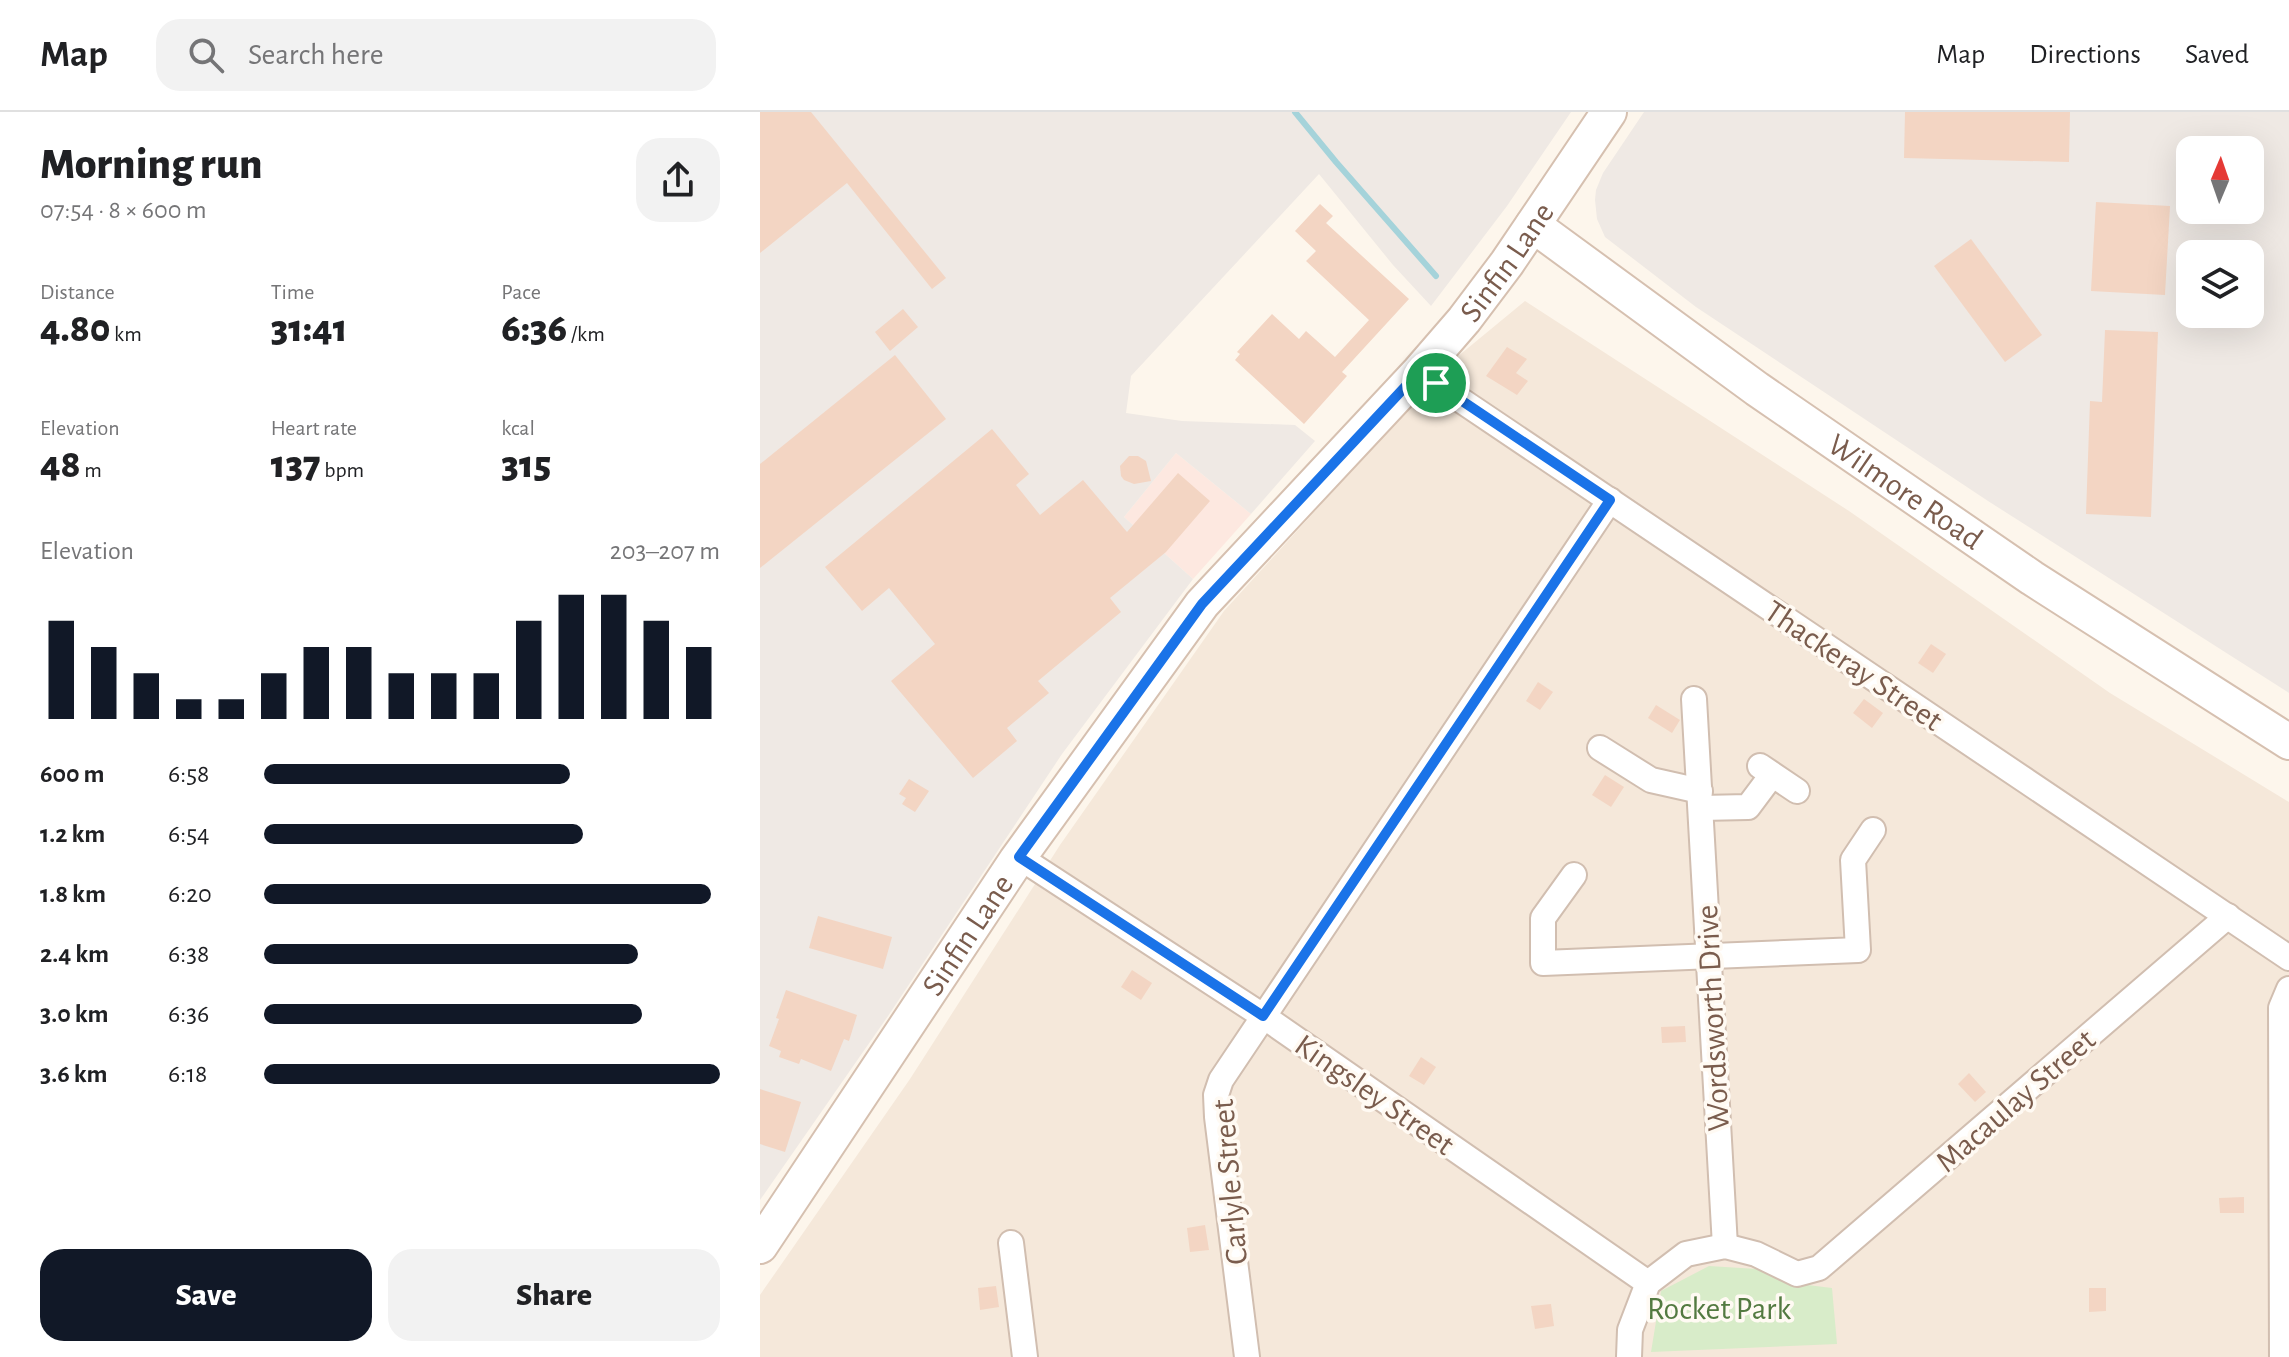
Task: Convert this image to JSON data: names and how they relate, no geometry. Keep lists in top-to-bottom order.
{
  "streets": {
    "street": [
      "Sinfin Lane",
      "Wilmore Road",
      "Thackeray Street",
      "Wordsworth Drive",
      "Kingsley Street",
      "Macaulay Street",
      "Carlyle Street"
    ]
  },
  "crossings": [
    ["Sinfin Lane", "Wilmore Road"],
    ["Sinfin Lane", "Thackeray Street"],
    ["Sinfin Lane", "Kingsley Street"],
    ["Thackeray Street", "Macaulay Street"],
    ["Thackeray Street", "Carlyle Street"],
    ["Wordsworth Drive", "Macaulay Street"],
    ["Kingsley Street", "Carlyle Street"]
  ],
  "parks": ["Rocket Park"],
  "north": "top",
  "page": {
    "header": "Map",
    "search": "Search here",
    "nav": ["Map", "Directions", "Saved"],
    "heading": ["Morning run", "07:54 · 8 × 600 m"],
    "stats": [
      ["Distance", "4.80 km"],
      ["Time", "31:41"],
      ["Pace", "6:36 /km"],
      ["Elevation", "48 m"],
      ["Heart rate", "137 bpm"],
      ["kcal", "315"]
    ],
    "chart": ["Elevation", "203–207 m"],
    "list": [
      {
        "name": "600 m",
        "note": "6:58"
      },
      {
        "name": "1.2 km",
        "note": "6:54"
      },
      {
        "name": "1.8 km",
        "note": "6:20"
      },
      {
        "name": "2.4 km",
        "note": "6:38"
      },
      {
        "name": "3.0 km",
        "note": "6:36"
      },
      {
        "name": "3.6 km",
        "note": "6:18"
      }
    ],
    "buttons": ["Save", "Share"]
  }
}
